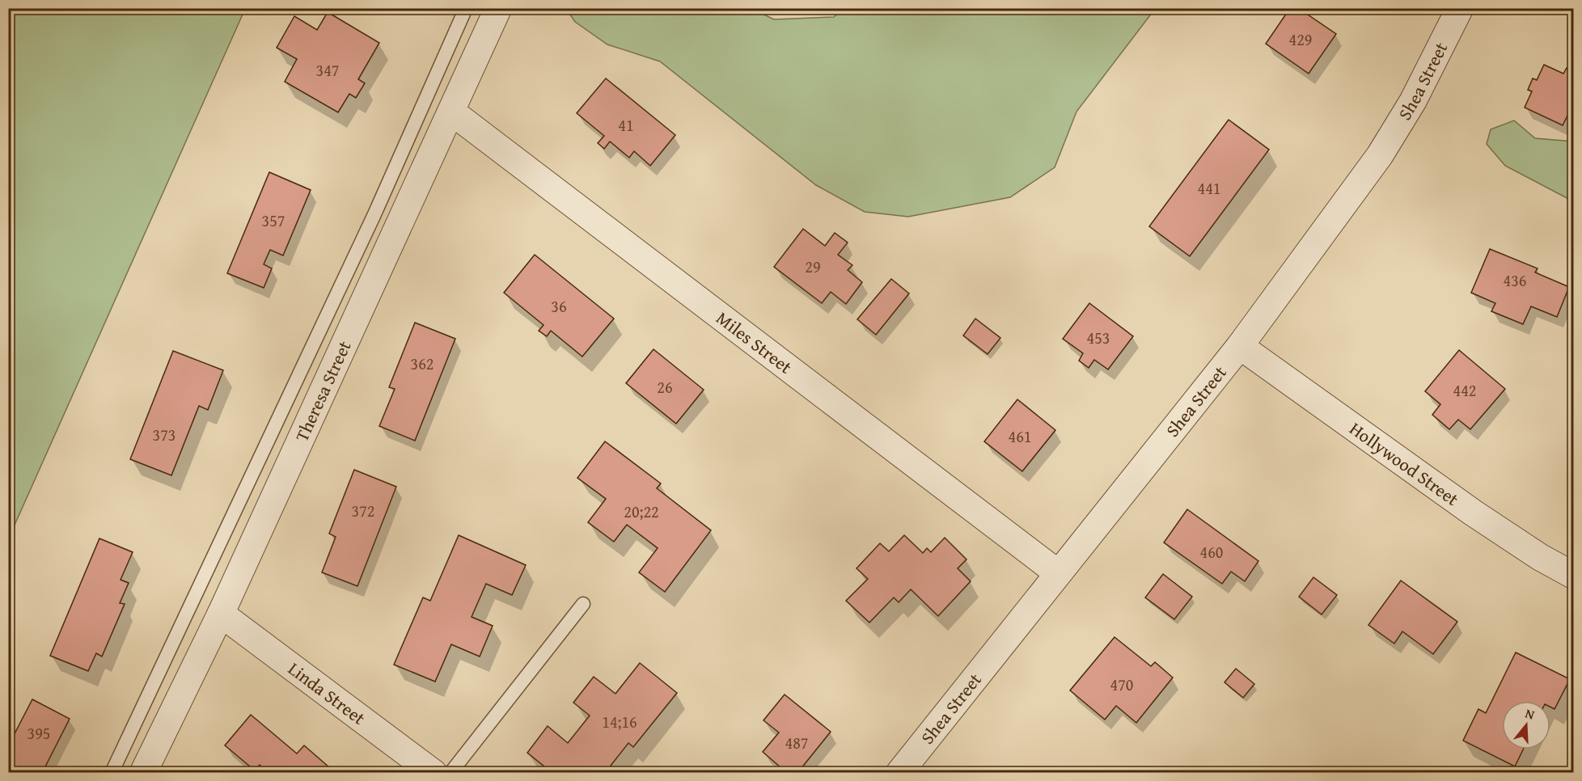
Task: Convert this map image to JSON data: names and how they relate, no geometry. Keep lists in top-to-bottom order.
{
  "streets": {
    "street": [
      "Shea Street",
      "Miles Street",
      "Theresa Street",
      "Hollywood Street",
      "Linda Street"
    ]
  },
  "crossings": [
    ["Shea Street", "Miles Street"],
    ["Shea Street", "Hollywood Street"],
    ["Miles Street", "Theresa Street"],
    ["Theresa Street", "Linda Street"]
  ],
  "house_numbers": [
    "429",
    "347",
    "41",
    "441",
    "357",
    "29",
    "436",
    "36",
    "453",
    "362",
    "26",
    "442",
    "373",
    "461",
    "372",
    "20;22",
    "460",
    "470",
    "14;16",
    "395",
    "487"
  ],
  "north": "top"
}
